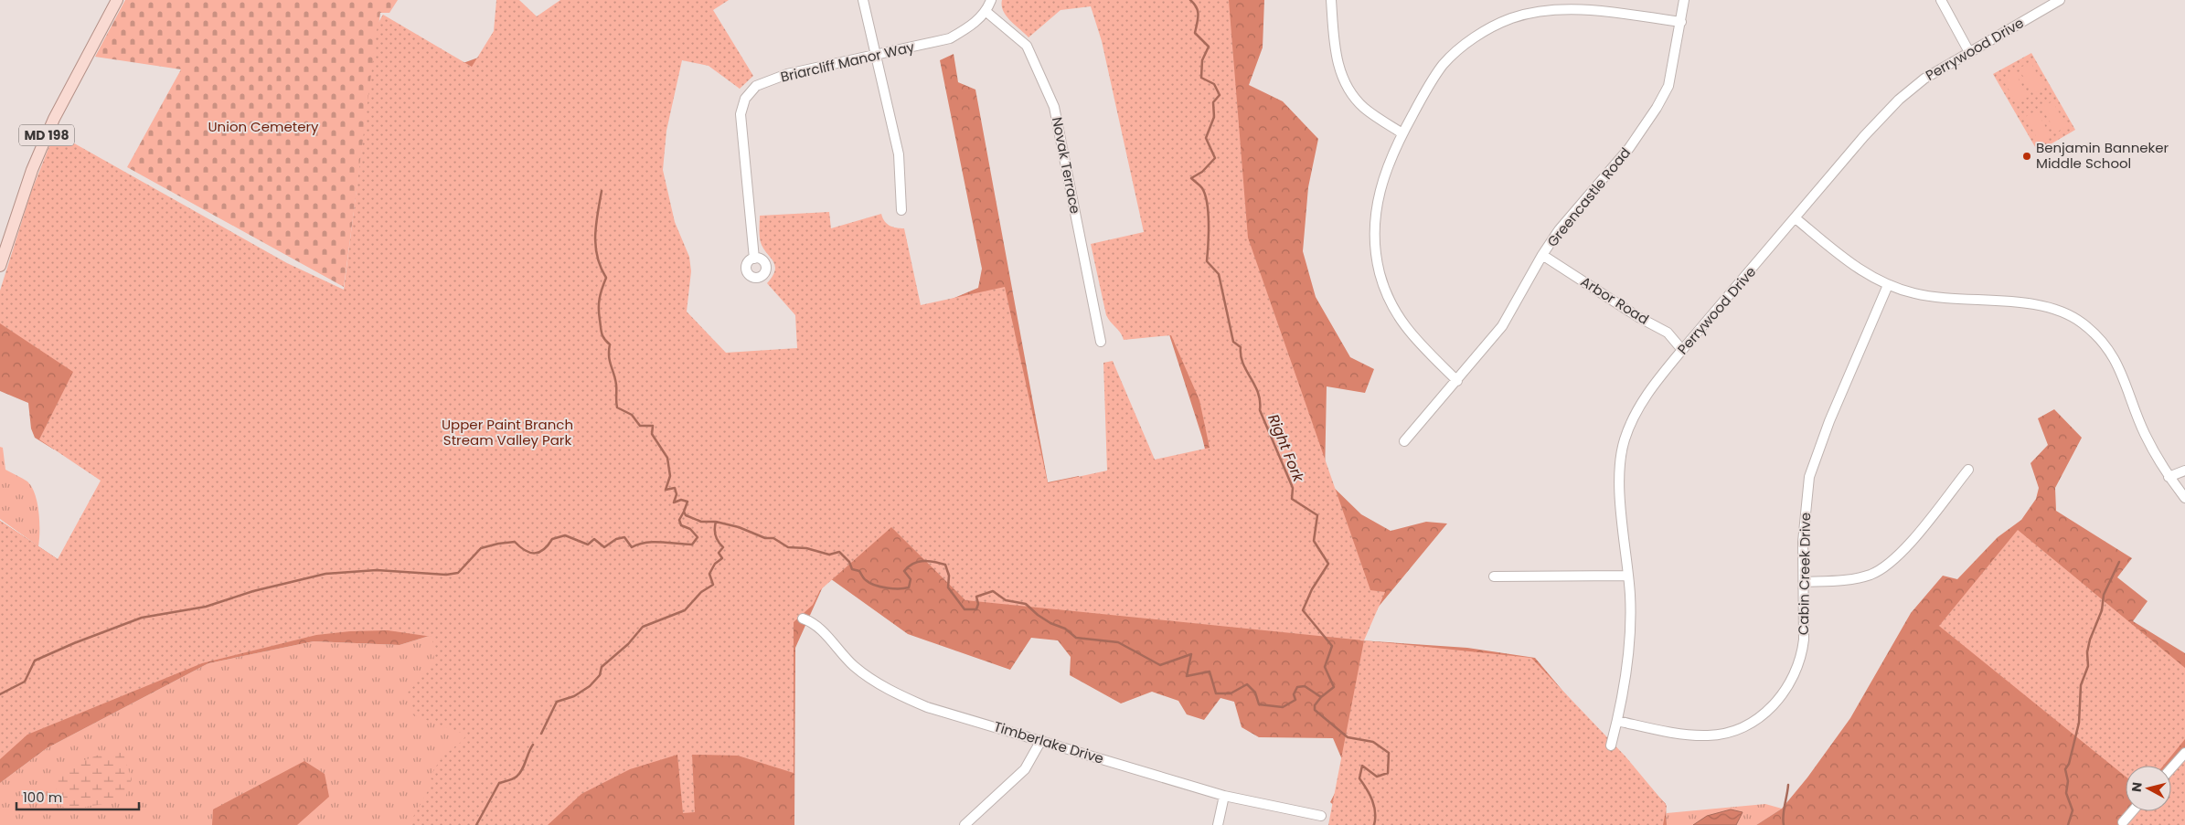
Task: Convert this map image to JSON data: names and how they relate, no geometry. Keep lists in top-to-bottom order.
{
  "streets": {
    "main road": ["MD 198"],
    "street": [
      "Perrywood Drive",
      "Briarcliff Manor Way",
      "Novak Terrace",
      "Greencastle Road",
      "Arbor Road",
      "Cabin Creek Drive",
      "Timberlake Drive"
    ]
  },
  "crossings": [
    ["Perrywood Drive", "Arbor Road"],
    ["Perrywood Drive", "Cabin Creek Drive"],
    ["Briarcliff Manor Way", "Novak Terrace"],
    ["Greencastle Road", "Arbor Road"]
  ],
  "water": ["Right Fork"],
  "parks": ["Union Cemetery", "Upper Paint Branch Stream Valley Park"],
  "places": ["Benjamin Banneker Middle School"],
  "scale_bar": "100 m",
  "north": "left"
}
